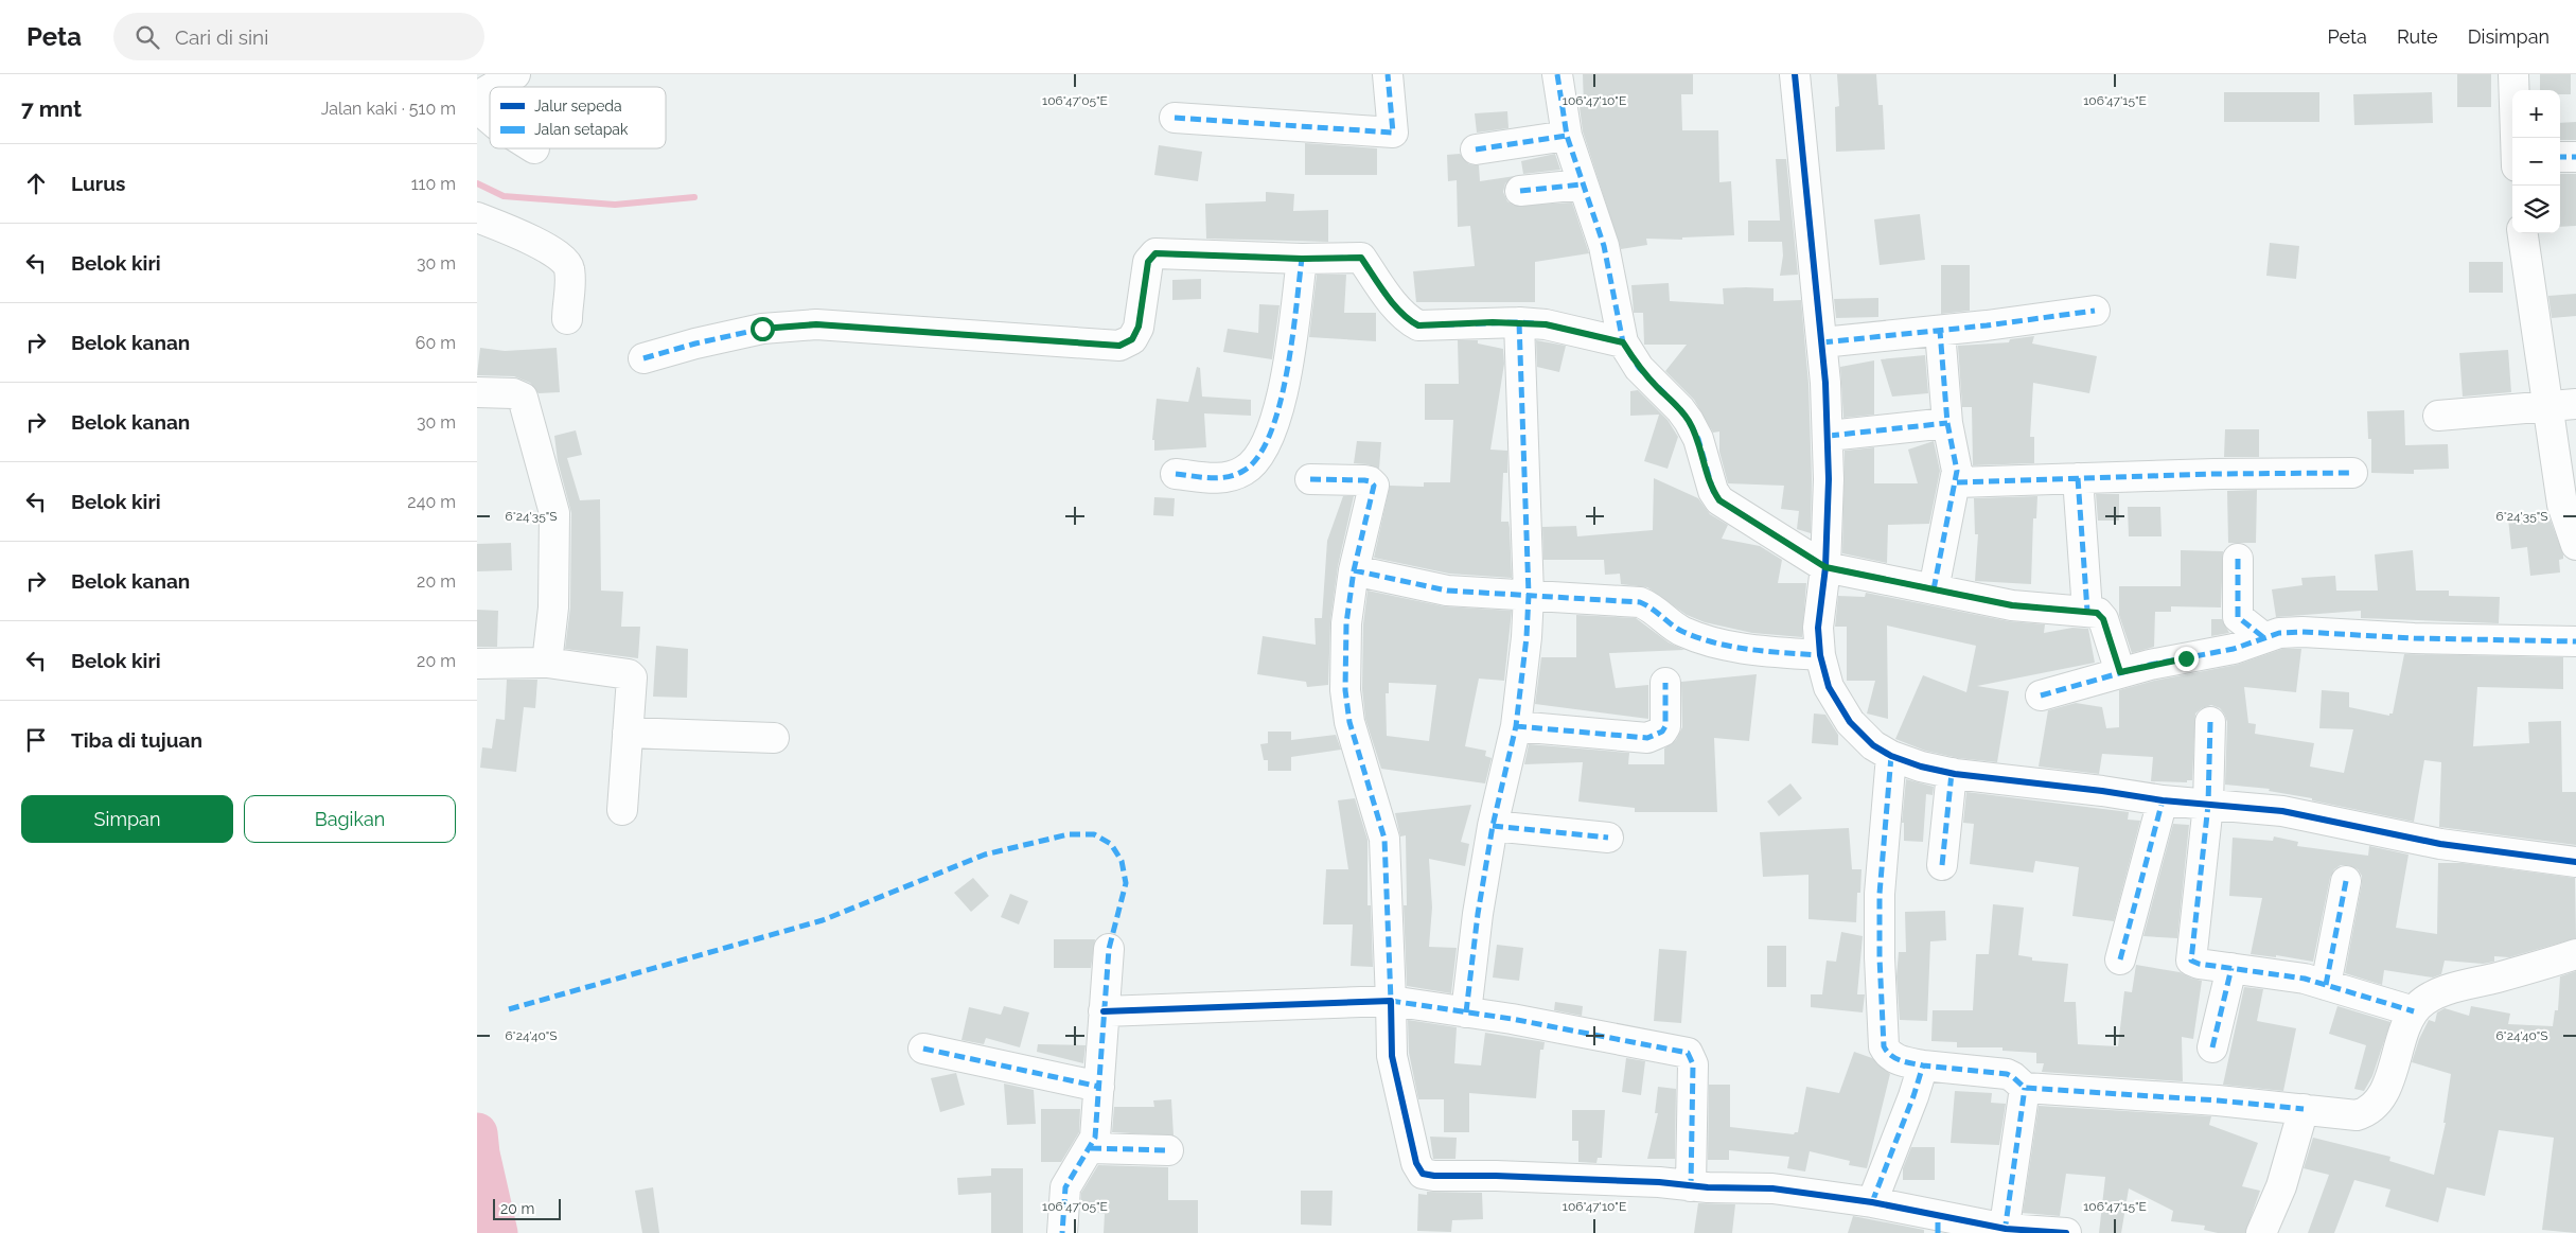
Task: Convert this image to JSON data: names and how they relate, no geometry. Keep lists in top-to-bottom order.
{
  "legend": ["Jalur sepeda", "Jalan setapak"],
  "scale_bar": "20 m",
  "page": {
    "header": "Peta",
    "search": "Cari di sini",
    "nav": ["Peta", "Rute", "Disimpan"],
    "heading": ["7 mnt", "Jalan kaki · 510 m"],
    "map_buttons": ["+", "−"],
    "list": [
      ["Lurus", "110 m"],
      ["Belok kiri", "30 m"],
      ["Belok kanan", "60 m"],
      ["Belok kanan", "30 m"],
      ["Belok kiri", "240 m"],
      ["Belok kanan", "20 m"],
      ["Belok kiri", "20 m"],
      "Tiba di tujuan"
    ],
    "buttons": ["Simpan", "Bagikan"],
    "scale": "20 m"
  },
  "coordinates": [
    "106°47'05\"E",
    "106°47'10\"E",
    "106°47'15\"E",
    "6°24'35\"S",
    "6°24'40\"S"
  ]
}
